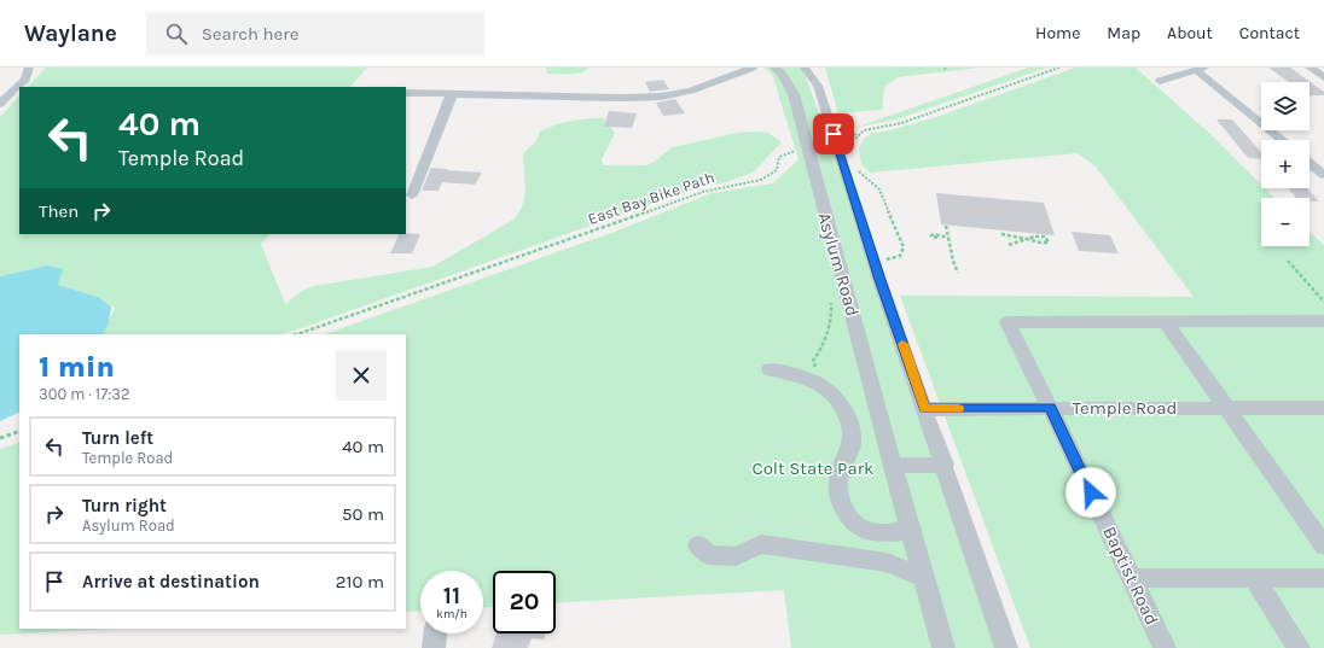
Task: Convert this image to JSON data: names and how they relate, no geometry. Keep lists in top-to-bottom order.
{
  "streets": {
    "street": ["Asylum Road", "Temple Road", "Baptist Road"],
    "path": ["East Bay Bike Path"]
  },
  "crossings": [
    ["East Bay Bike Path", "Asylum Road"],
    ["Asylum Road", "Temple Road"],
    ["Temple Road", "Baptist Road"]
  ],
  "parks": ["Colt State Park"],
  "page": {
    "header": "Waylane",
    "search": "Search here",
    "nav": [
      "Home",
      "Map",
      "About",
      "Contact"
    ],
    "map_buttons": ["+", "−"],
    "turn": ["40 m", "Temple Road"],
    "then": "Then",
    "heading": ["1 min", "300 m · 17:32"],
    "list": [
      {
        "name": "Turn left",
        "note": "Temple Road",
        "value": "40 m"
      },
      {
        "name": "Turn right",
        "note": "Asylum Road",
        "value": "50 m"
      },
      {
        "name": "Arrive at destination",
        "value": "210 m"
      }
    ],
    "speed": "11 km/h",
    "limit": "20"
  }
}
